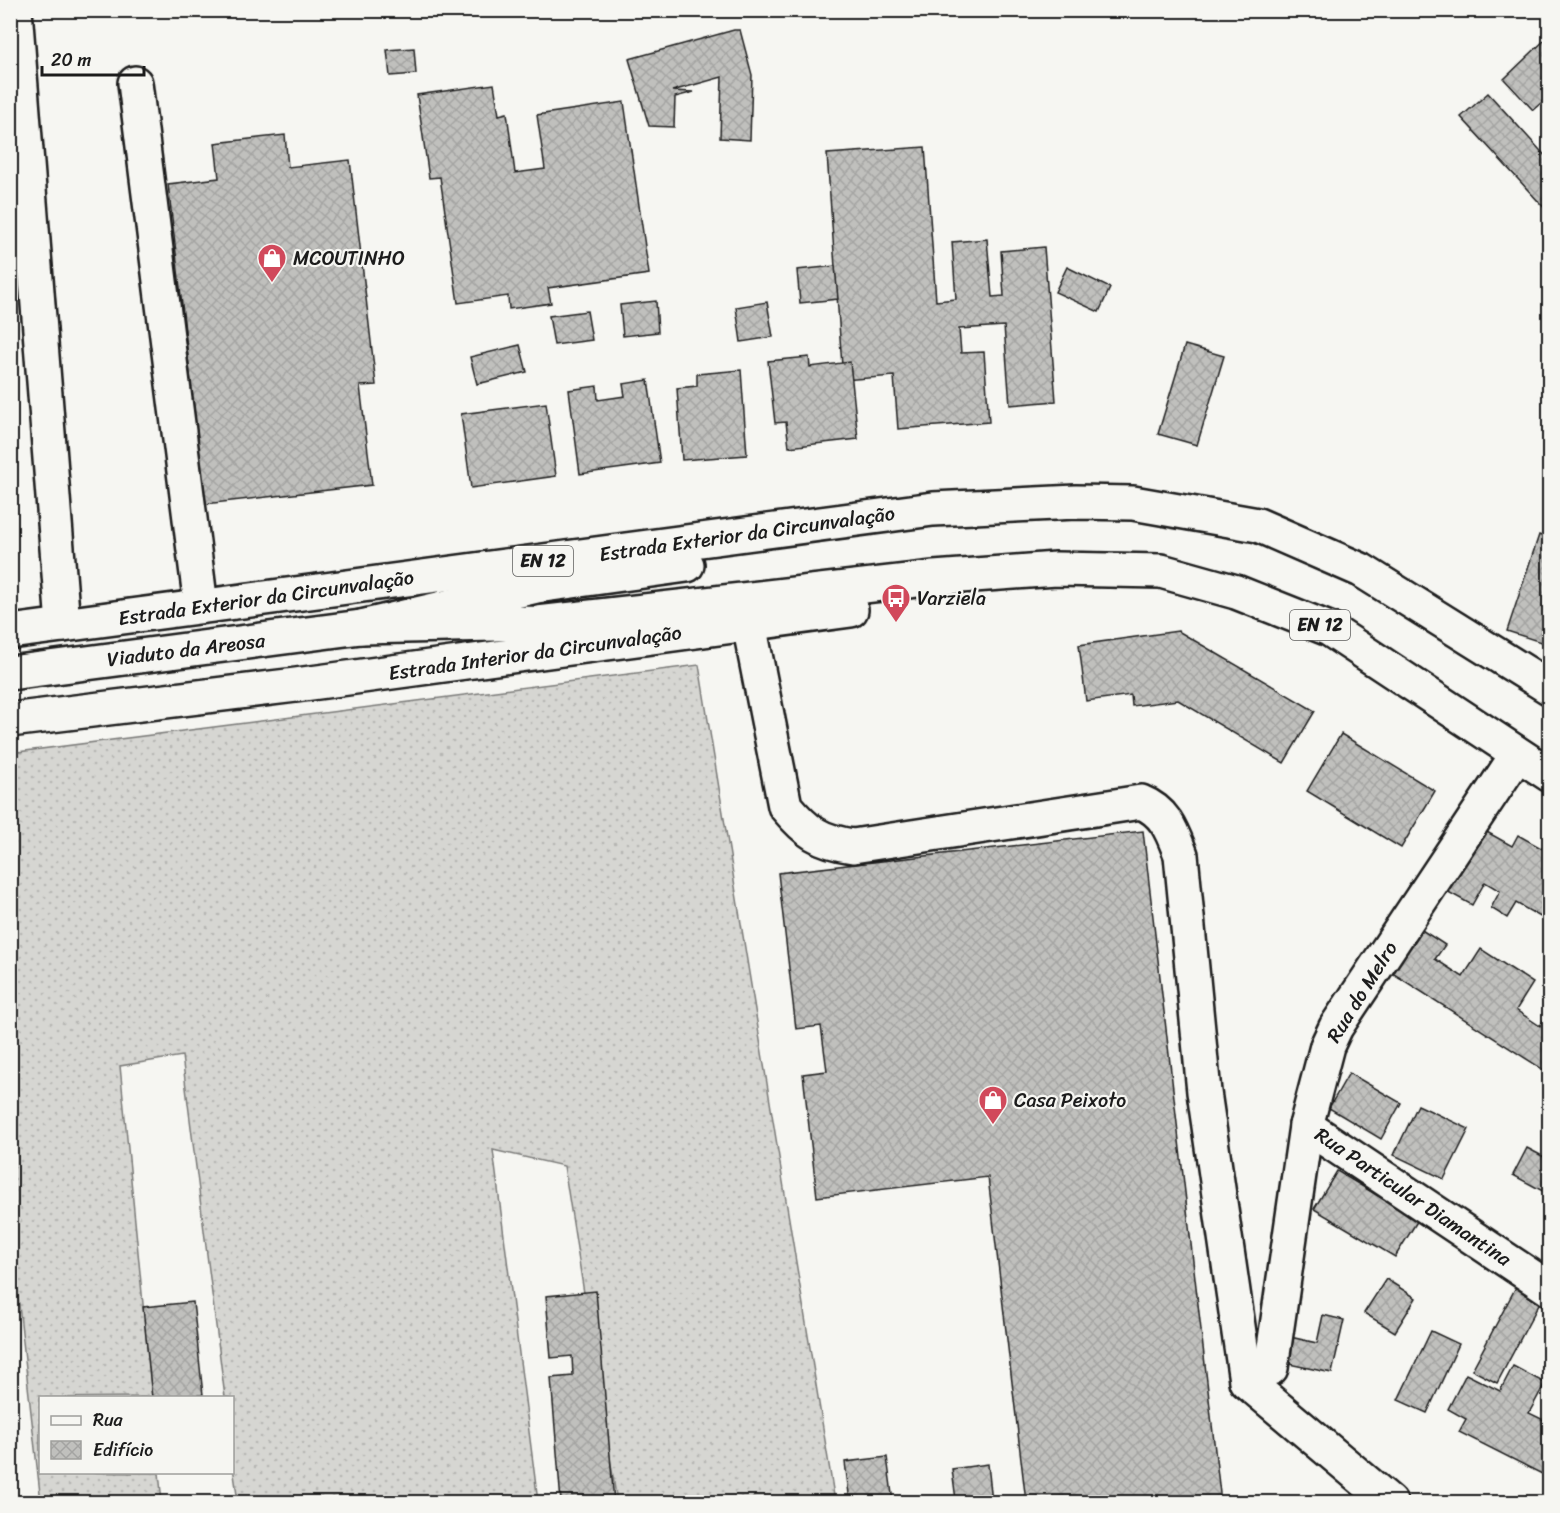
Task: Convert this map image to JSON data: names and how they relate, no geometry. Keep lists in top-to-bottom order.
{
  "streets": {
    "main road": [
      "Estrada Exterior da Circunvalação",
      "EN 12",
      "Viaduto da Areosa",
      "Estrada Interior da Circunvalação",
      "Rua do Melro",
      "Rua Particular Diamantina"
    ]
  },
  "crossings": [
    ["Estrada Exterior da Circunvalação", "Viaduto da Areosa"],
    ["Estrada Exterior da Circunvalação", "Estrada Interior da Circunvalação"],
    ["Viaduto da Areosa", "Estrada Interior da Circunvalação"],
    ["Estrada Interior da Circunvalação", "Rua do Melro"],
    ["Rua do Melro", "Rua Particular Diamantina"]
  ],
  "places": {
    "shop": ["MCOUTINHO", "Casa Peixoto"],
    "bus stop": ["Varziela"]
  },
  "legend": ["Rua", "Edifício"],
  "scale_bar": "20 m"
}
